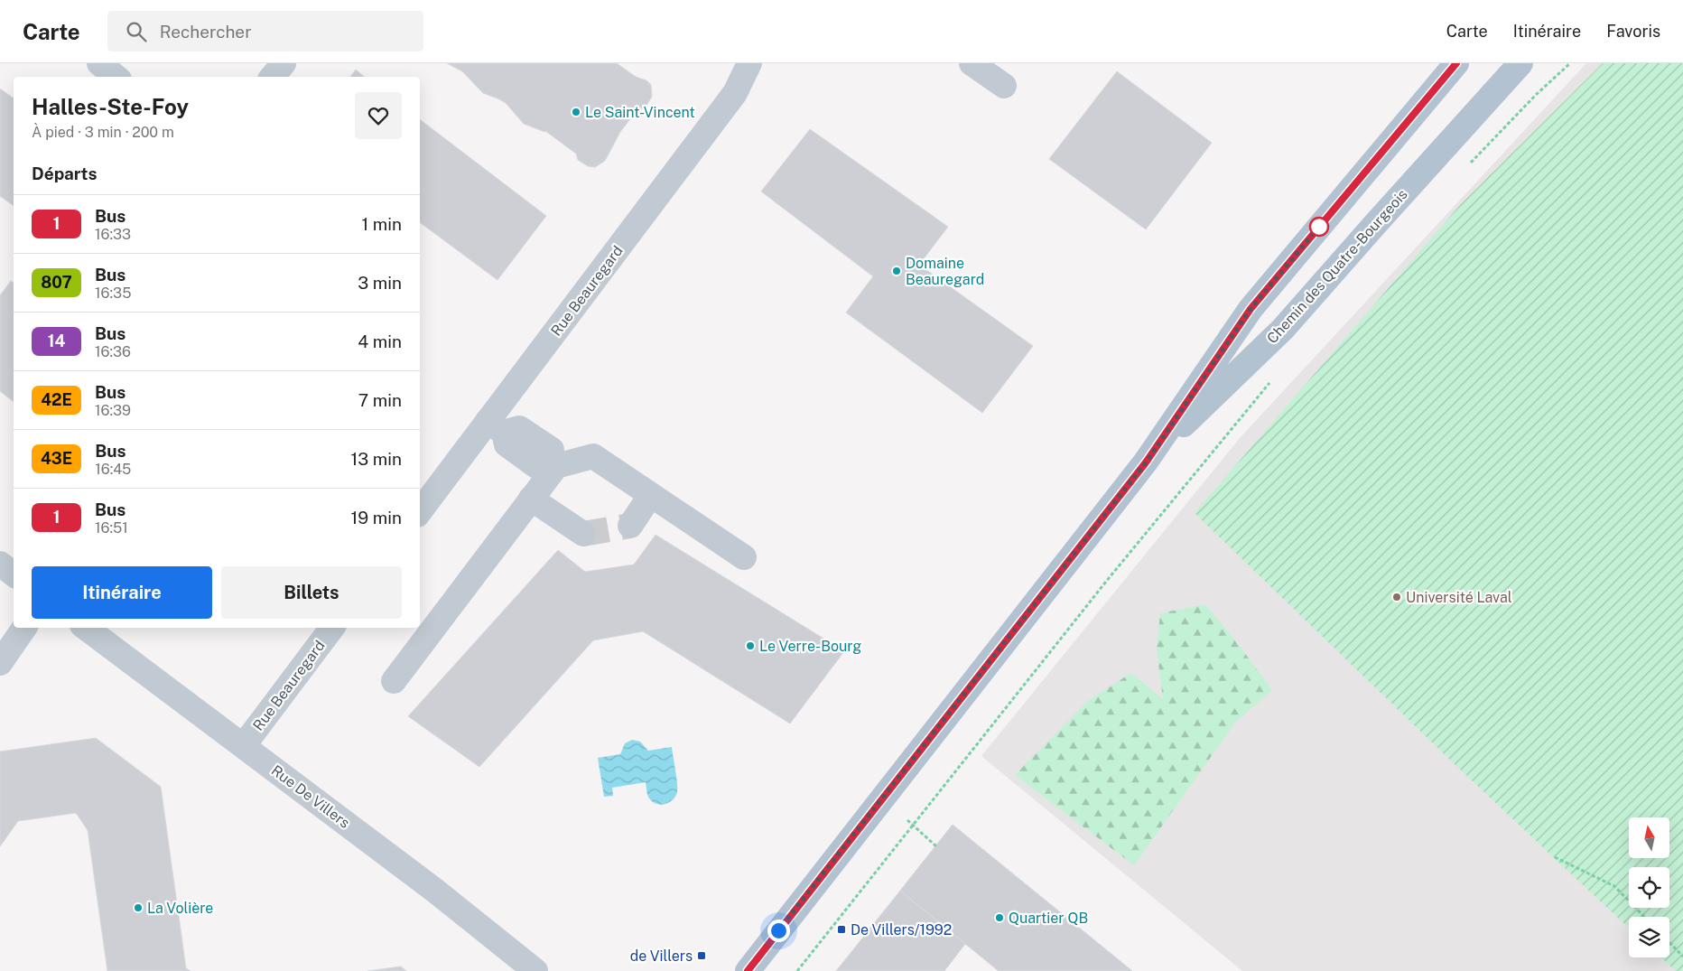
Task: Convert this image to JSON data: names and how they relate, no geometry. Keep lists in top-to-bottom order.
{
  "streets": {
    "main road": ["Chemin des Quatre-Bourgeois"],
    "street": ["Rue Beauregard", "Rue De Villers"]
  },
  "crossings": [
    ["Rue Beauregard", "Rue De Villers"]
  ],
  "places": {
    "other": [
      "Le Saint-Vincent",
      "Domaine Beauregard",
      "Université Laval",
      "Le Verre-Bourg",
      "La Volière",
      "Quartier QB"
    ],
    "transit": ["De Villers/1992", "de Villers"]
  },
  "lines": ["bus line 1"],
  "north": "top",
  "page": {
    "header": "Carte",
    "search": "Rechercher",
    "nav": ["Carte", "Itinéraire", "Favoris"],
    "heading": [
      ["Halles-Ste-Foy", "À pied · 3 min · 200 m"],
      "Départs"
    ],
    "list": [
      {
        "mark": "1",
        "name": "Bus",
        "note": "16:33",
        "value": "1 min"
      },
      {
        "mark": "807",
        "name": "Bus",
        "note": "16:35",
        "value": "3 min"
      },
      {
        "mark": "14",
        "name": "Bus",
        "note": "16:36",
        "value": "4 min"
      },
      {
        "mark": "42E",
        "name": "Bus",
        "note": "16:39",
        "value": "7 min"
      },
      {
        "mark": "43E",
        "name": "Bus",
        "note": "16:45",
        "value": "13 min"
      },
      {
        "mark": "1",
        "name": "Bus",
        "note": "16:51",
        "value": "19 min"
      }
    ],
    "buttons": ["Itinéraire", "Billets"]
  }
}
